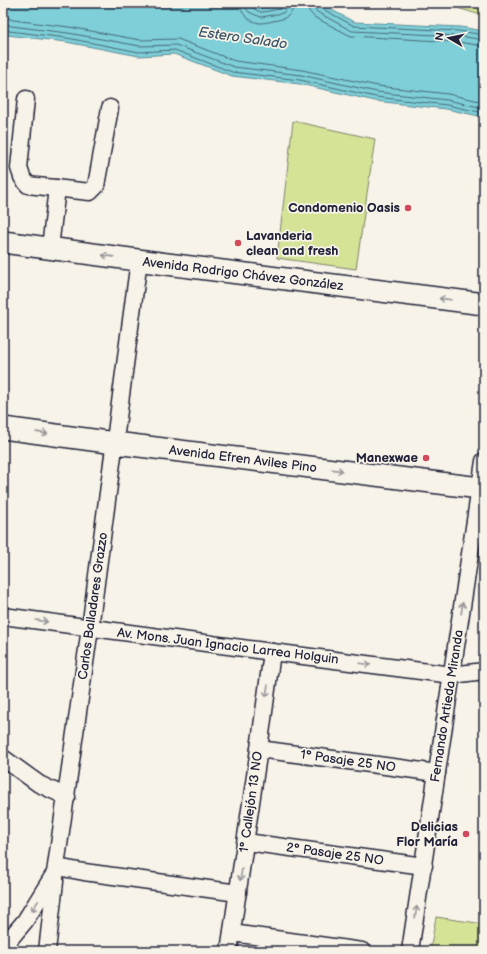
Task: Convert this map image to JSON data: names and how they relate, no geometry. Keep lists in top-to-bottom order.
{
  "streets": {
    "street": [
      "Avenida Rodrigo Chávez González",
      "Avenida Efren Aviles Pino",
      "Carlos Balladares Grazzo",
      "Av. Mons. Juan Ignacio Larrea Holguin",
      "Fernando Artieda Miranda",
      "1° Pasaje 25 NO",
      "1° Callejón 13 NO",
      "2° Pasaje 25 NO"
    ]
  },
  "crossings": [
    ["Avenida Rodrigo Chávez González", "Carlos Balladares Grazzo"],
    ["Avenida Efren Aviles Pino", "Carlos Balladares Grazzo"],
    ["Avenida Efren Aviles Pino", "Fernando Artieda Miranda"],
    ["Carlos Balladares Grazzo", "Av. Mons. Juan Ignacio Larrea Holguin"],
    ["Av. Mons. Juan Ignacio Larrea Holguin", "Fernando Artieda Miranda"],
    ["Av. Mons. Juan Ignacio Larrea Holguin", "1° Callejón 13 NO"],
    ["Fernando Artieda Miranda", "1° Pasaje 25 NO"],
    ["Fernando Artieda Miranda", "2° Pasaje 25 NO"],
    ["1° Pasaje 25 NO", "1° Callejón 13 NO"],
    ["1° Callejón 13 NO", "2° Pasaje 25 NO"]
  ],
  "one_way": [
    "Avenida Rodrigo Chávez González",
    "Avenida Efren Aviles Pino",
    "Av. Mons. Juan Ignacio Larrea Holguin",
    "Fernando Artieda Miranda",
    "1° Callejón 13 NO"
  ],
  "water": ["Estero Salado"],
  "places": [
    "Condomenio Oasis",
    "Lavanderia clean and fresh",
    "Manexwae",
    "Delicias Flor María"
  ],
  "north": "left"
}
